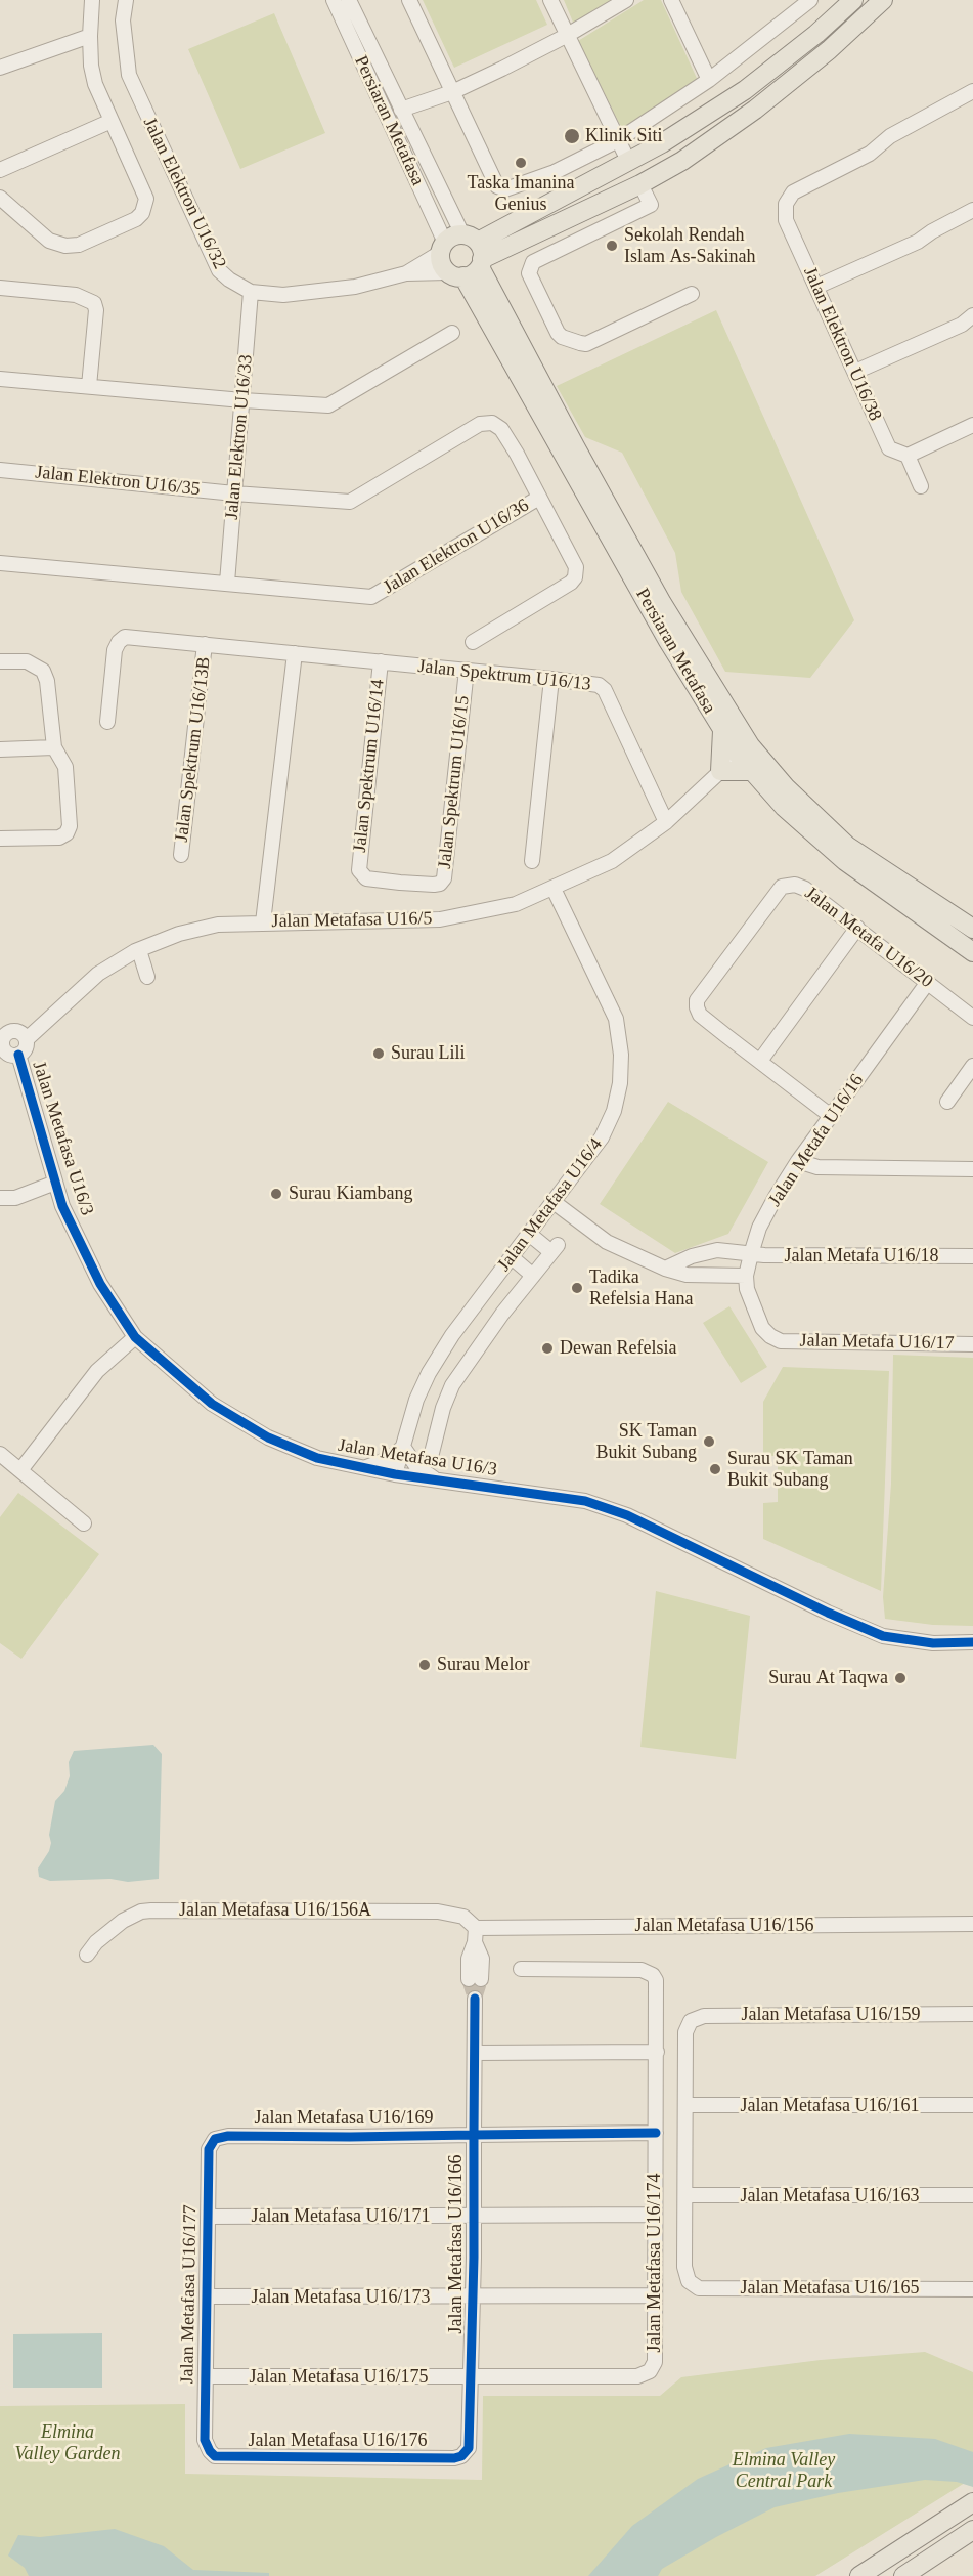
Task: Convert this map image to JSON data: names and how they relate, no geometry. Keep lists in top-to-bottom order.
{
  "streets": {
    "main road": ["Persiaran Metafasa"],
    "street": [
      "Jalan Elektron U16/32",
      "Jalan Elektron U16/38",
      "Jalan Elektron U16/33",
      "Jalan Elektron U16/35",
      "Jalan Elektron U16/36",
      "Jalan Spektrum U16/13",
      "Jalan Spektrum U16/13B",
      "Jalan Spektrum U16/14",
      "Jalan Spektrum U16/15",
      "Jalan Metafasa U16/5",
      "Jalan Metafa U16/20",
      "Jalan Metafasa U16/3",
      "Jalan Metafa U16/16",
      "Jalan Metafasa U16/4",
      "Jalan Metafa U16/18",
      "Jalan Metafa U16/17",
      "Jalan Metafasa U16/156A",
      "Jalan Metafasa U16/156",
      "Jalan Metafasa U16/159",
      "Jalan Metafasa U16/161",
      "Jalan Metafasa U16/169",
      "Jalan Metafasa U16/163",
      "Jalan Metafasa U16/171",
      "Jalan Metafasa U16/166",
      "Jalan Metafasa U16/174",
      "Jalan Metafasa U16/165",
      "Jalan Metafasa U16/177",
      "Jalan Metafasa U16/173",
      "Jalan Metafasa U16/175",
      "Jalan Metafasa U16/176"
    ]
  },
  "crossings": [
    ["Jalan Elektron U16/32", "Jalan Elektron U16/33"],
    ["Jalan Elektron U16/33", "Jalan Elektron U16/35"],
    ["Jalan Elektron U16/33", "Jalan Elektron U16/36"],
    ["Jalan Elektron U16/35", "Jalan Elektron U16/36"],
    ["Jalan Spektrum U16/13", "Jalan Spektrum U16/13B"],
    ["Jalan Spektrum U16/13", "Jalan Spektrum U16/14"],
    ["Jalan Spektrum U16/13", "Jalan Spektrum U16/15"],
    ["Jalan Spektrum U16/13", "Jalan Metafasa U16/5"],
    ["Jalan Spektrum U16/14", "Jalan Spektrum U16/15"],
    ["Jalan Metafasa U16/5", "Jalan Metafasa U16/3"],
    ["Jalan Metafasa U16/5", "Jalan Metafasa U16/4"],
    ["Jalan Metafa U16/20", "Jalan Metafa U16/16"],
    ["Jalan Metafasa U16/3", "Jalan Metafasa U16/4"],
    ["Jalan Metafa U16/16", "Jalan Metafa U16/18"],
    ["Jalan Metafa U16/16", "Jalan Metafa U16/17"],
    ["Jalan Metafasa U16/156A", "Jalan Metafasa U16/156"],
    ["Jalan Metafasa U16/159", "Jalan Metafasa U16/161"],
    ["Jalan Metafasa U16/169", "Jalan Metafasa U16/166"],
    ["Jalan Metafasa U16/169", "Jalan Metafasa U16/174"],
    ["Jalan Metafasa U16/169", "Jalan Metafasa U16/177"],
    ["Jalan Metafasa U16/163", "Jalan Metafasa U16/165"],
    ["Jalan Metafasa U16/171", "Jalan Metafasa U16/166"],
    ["Jalan Metafasa U16/171", "Jalan Metafasa U16/174"],
    ["Jalan Metafasa U16/171", "Jalan Metafasa U16/177"],
    ["Jalan Metafasa U16/166", "Jalan Metafasa U16/174"],
    ["Jalan Metafasa U16/166", "Jalan Metafasa U16/173"],
    ["Jalan Metafasa U16/166", "Jalan Metafasa U16/175"],
    ["Jalan Metafasa U16/166", "Jalan Metafasa U16/176"],
    ["Jalan Metafasa U16/174", "Jalan Metafasa U16/173"],
    ["Jalan Metafasa U16/174", "Jalan Metafasa U16/175"],
    ["Jalan Metafasa U16/177", "Jalan Metafasa U16/173"],
    ["Jalan Metafasa U16/177", "Jalan Metafasa U16/175"],
    ["Jalan Metafasa U16/177", "Jalan Metafasa U16/176"]
  ],
  "parks": ["Elmina Valley Garden", "Elmina Valley Central Park"],
  "places": [
    "Klinik Siti",
    "Taska Imanina Genius",
    "Sekolah Rendah Islam As-Sakinah",
    "Surau Lili",
    "Surau Kiambang",
    "Tadika Refelsia Hana",
    "Dewan Refelsia",
    "SK Taman Bukit Subang",
    "Surau SK Taman Bukit Subang",
    "Surau Melor",
    "Surau At Taqwa"
  ]
}
